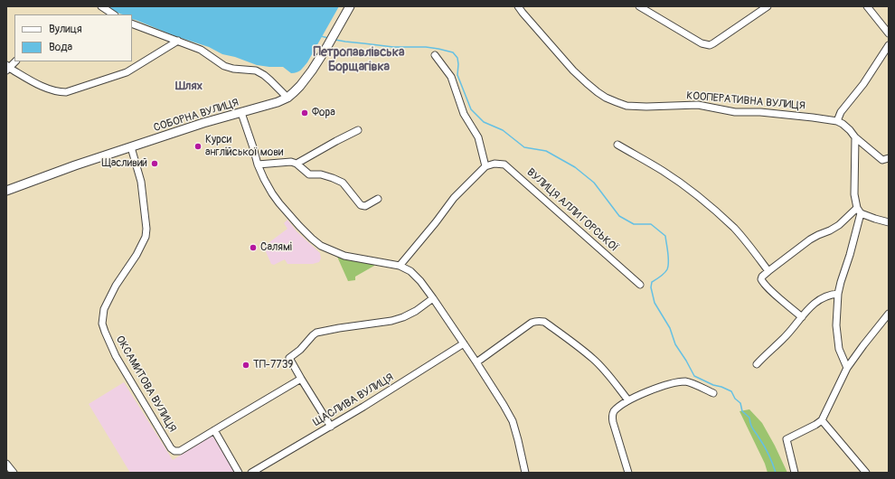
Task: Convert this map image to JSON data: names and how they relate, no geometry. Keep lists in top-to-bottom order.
{
  "streets": {
    "main road": ["СОБОРНА ВУЛИЦЯ"],
    "street": [
      "КООПЕРАТИВНА ВУЛИЦЯ",
      "ВУЛИЦЯ АЛЛИ ГОРСЬКОЇ",
      "ОКСАМИТОВА ВУЛИЦЯ",
      "ЩАСЛИВА ВУЛИЦЯ"
    ]
  },
  "crossings": [
    ["СОБОРНА ВУЛИЦЯ", "ОКСАМИТОВА ВУЛИЦЯ"]
  ],
  "districts": ["Петропавлівська Борщагівка", "Шлях"],
  "places": [
    "Фора",
    "Курси англійської мови",
    "Щасливий",
    "Салямі",
    "ТП-7739"
  ],
  "legend": ["Вулиця", "Вода"]
}
